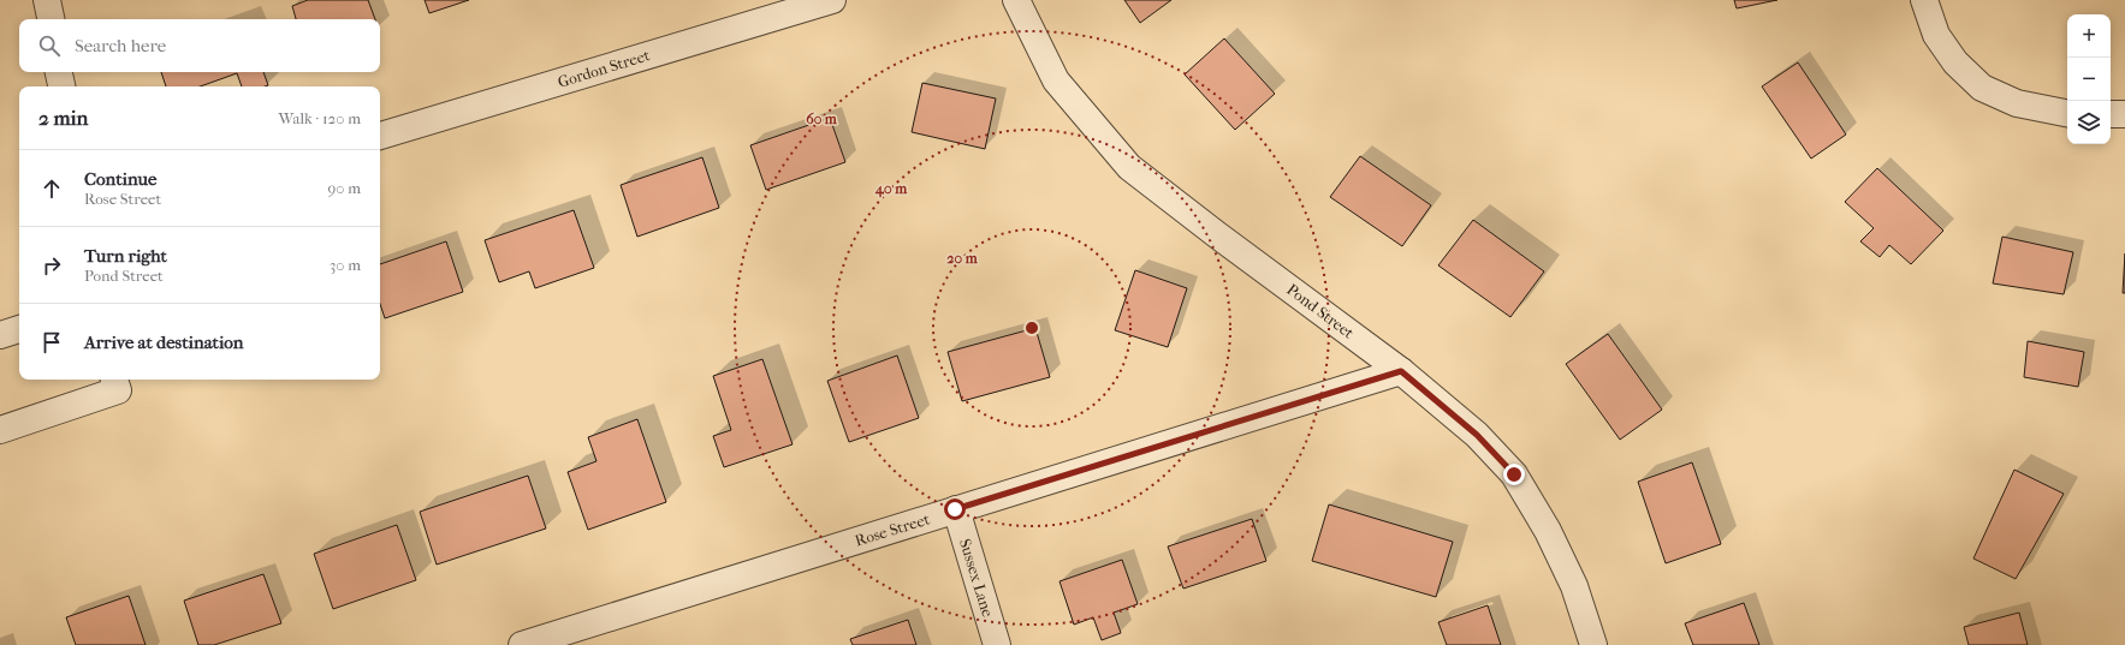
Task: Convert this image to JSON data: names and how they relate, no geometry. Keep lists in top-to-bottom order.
{
  "streets": {
    "street": [
      "Gordon Street",
      "Pond Street",
      "Rose Street",
      "Sussex Lane"
    ]
  },
  "crossings": [
    ["Pond Street", "Rose Street"],
    ["Rose Street", "Sussex Lane"]
  ],
  "page": {
    "map_buttons": ["+", "−"],
    "search": "Search here",
    "heading": ["2 min", "Walk · 120 m"],
    "list": [
      ["Continue", "Rose Street", "90 m"],
      ["Turn right", "Pond Street", "30 m"],
      "Arrive at destination"
    ]
  },
  "rings": ["60 m", "40 m", "20 m"]
}
